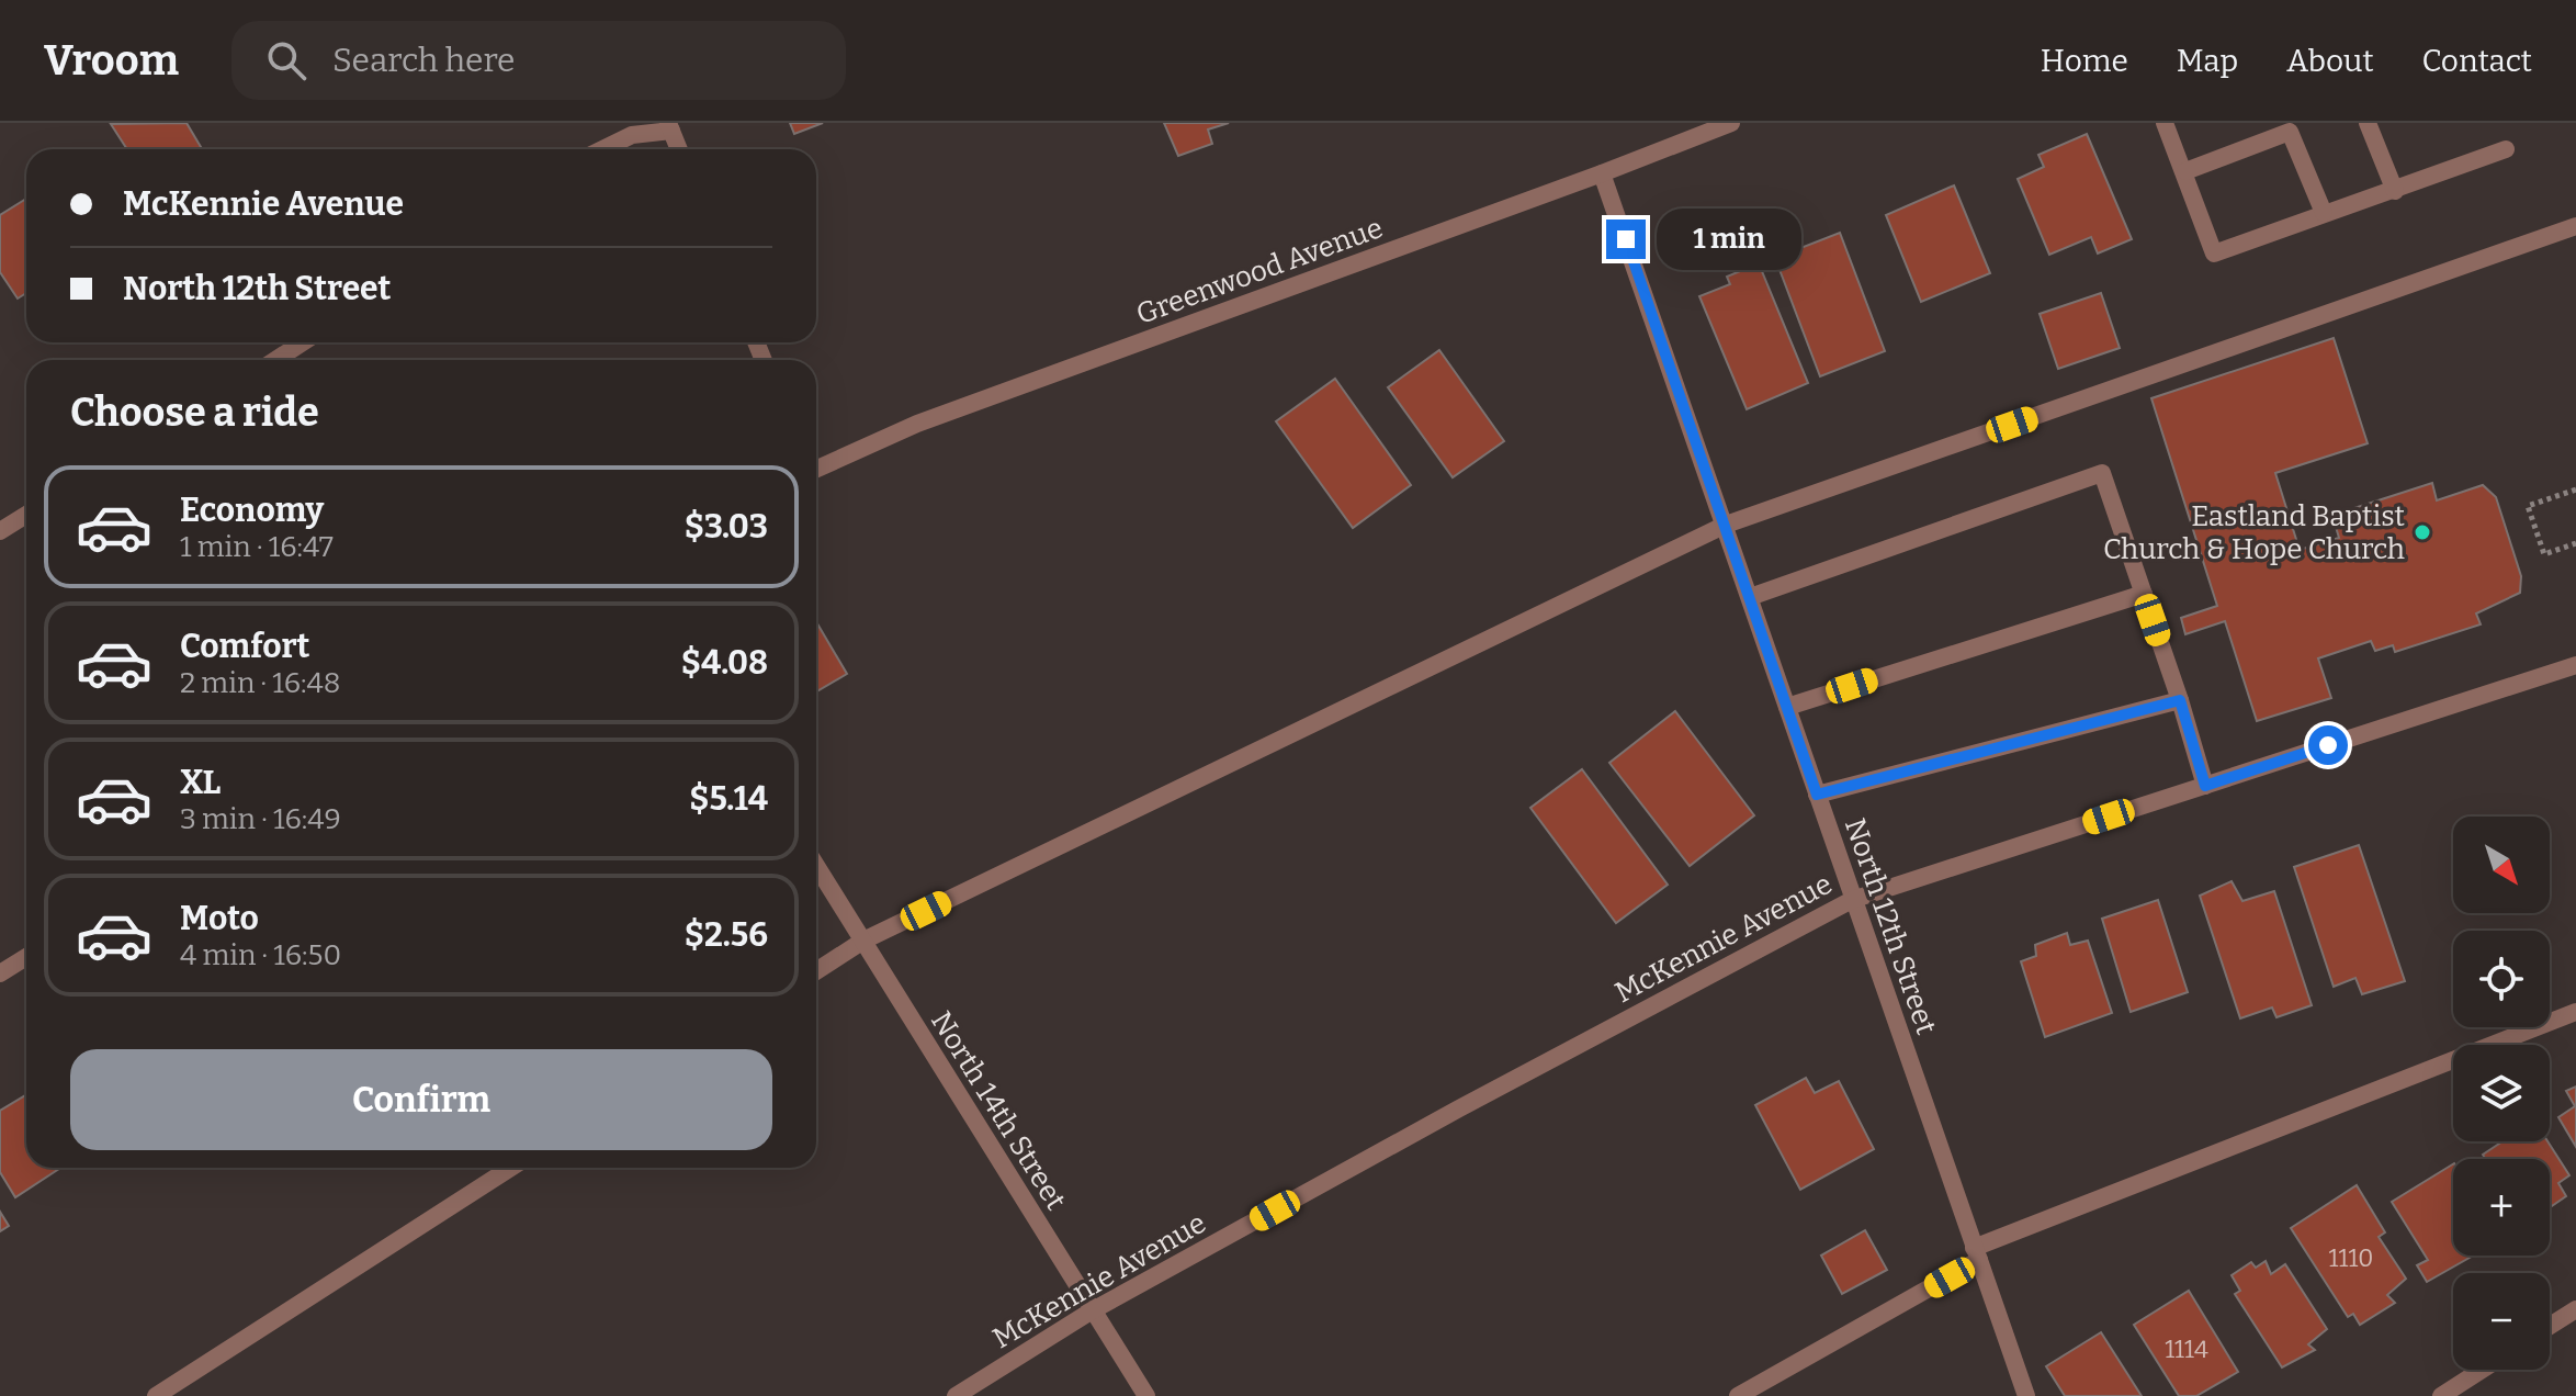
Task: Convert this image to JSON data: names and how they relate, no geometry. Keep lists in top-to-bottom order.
{
  "streets": {
    "street": [
      "Greenwood Avenue",
      "North 12th Street",
      "McKennie Avenue",
      "North 14th Street"
    ]
  },
  "crossings": [
    ["Greenwood Avenue", "North 12th Street"],
    ["North 12th Street", "McKennie Avenue"],
    ["McKennie Avenue", "North 14th Street"]
  ],
  "places": ["Eastland Baptist Church & Hope Church"],
  "house_numbers": ["1110", "1114"],
  "north": "bottom right",
  "page": {
    "header": "Vroom",
    "search": "Search here",
    "nav": [
      "Home",
      "Map",
      "About",
      "Contact"
    ],
    "banner": ["McKennie Avenue", "North 12th Street"],
    "bubble": "1 min",
    "heading": "Choose a ride",
    "list": [
      {
        "name": "Economy",
        "note": "1 min · 16:47",
        "value": "$3.03"
      },
      {
        "name": "Comfort",
        "note": "2 min · 16:48",
        "value": "$4.08"
      },
      {
        "name": "XL",
        "note": "3 min · 16:49",
        "value": "$5.14"
      },
      {
        "name": "Moto",
        "note": "4 min · 16:50",
        "value": "$2.56"
      }
    ],
    "map_buttons": ["+", "−"],
    "buttons": "Confirm"
  }
}
